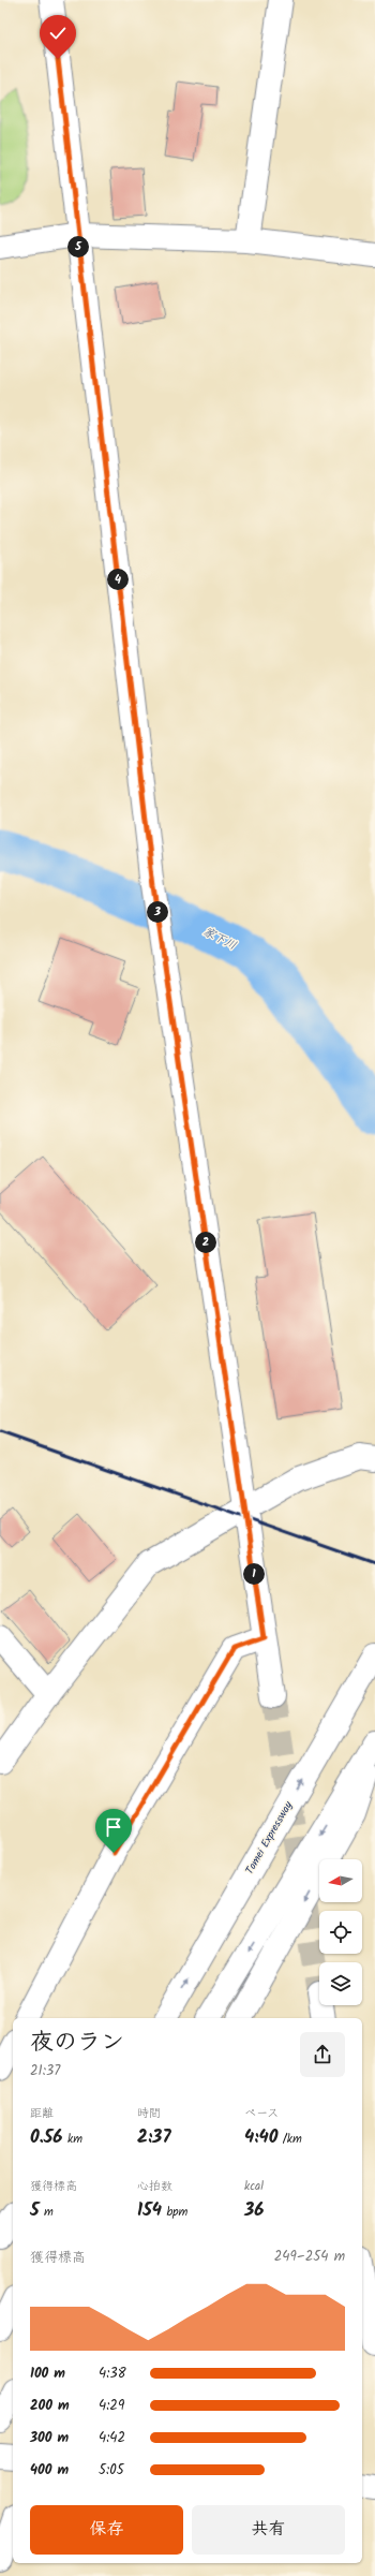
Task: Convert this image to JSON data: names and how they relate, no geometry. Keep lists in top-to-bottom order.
{
  "streets": {
    "main road": ["Tomei Expressway"]
  },
  "water": ["家下川"],
  "north": "left",
  "page": {
    "pins": [
      "5",
      "4",
      "3",
      "2",
      "1"
    ],
    "heading": ["夜のラン", "21:37"],
    "stats": [
      ["距離", "0.56 km"],
      ["時間", "2:37"],
      ["ペース", "4:40 /km"],
      ["獲得標高", "5 m"],
      ["心拍数", "154 bpm"],
      ["kcal", "36"]
    ],
    "chart": ["獲得標高", "249–254 m"],
    "list": [
      {
        "name": "100 m",
        "note": "4:38"
      },
      {
        "name": "200 m",
        "note": "4:29"
      },
      {
        "name": "300 m",
        "note": "4:42"
      },
      {
        "name": "400 m",
        "note": "5:05"
      }
    ],
    "buttons": ["保存", "共有"]
  }
}
